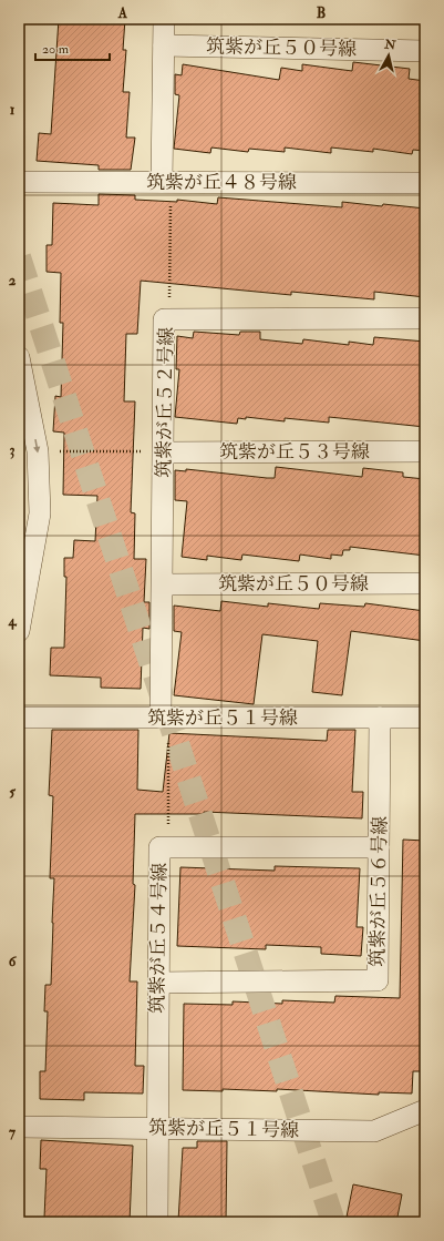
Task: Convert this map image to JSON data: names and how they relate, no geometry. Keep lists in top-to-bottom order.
{
  "streets": {
    "street": [
      "筑紫が丘５０号線",
      "筑紫が丘４８号線",
      "筑紫が丘５２号線",
      "筑紫が丘５３号線",
      "筑紫が丘５１号線",
      "筑紫が丘５６号線",
      "筑紫が丘５４号線"
    ]
  },
  "crossings": [
    ["筑紫が丘５０号線", "筑紫が丘５２号線"],
    ["筑紫が丘５２号線", "筑紫が丘５３号線"],
    ["筑紫が丘５２号線", "筑紫が丘５１号線"],
    ["筑紫が丘５１号線", "筑紫が丘５６号線"],
    ["筑紫が丘５１号線", "筑紫が丘５４号線"],
    ["筑紫が丘５６号線", "筑紫が丘５４号線"]
  ],
  "scale_bar": "20 m",
  "north": "top",
  "grid": {
    "columns": ["A", "B"],
    "rows": [
      "1",
      "2",
      "3",
      "4",
      "5",
      "6",
      "7"
    ]
  }
}
